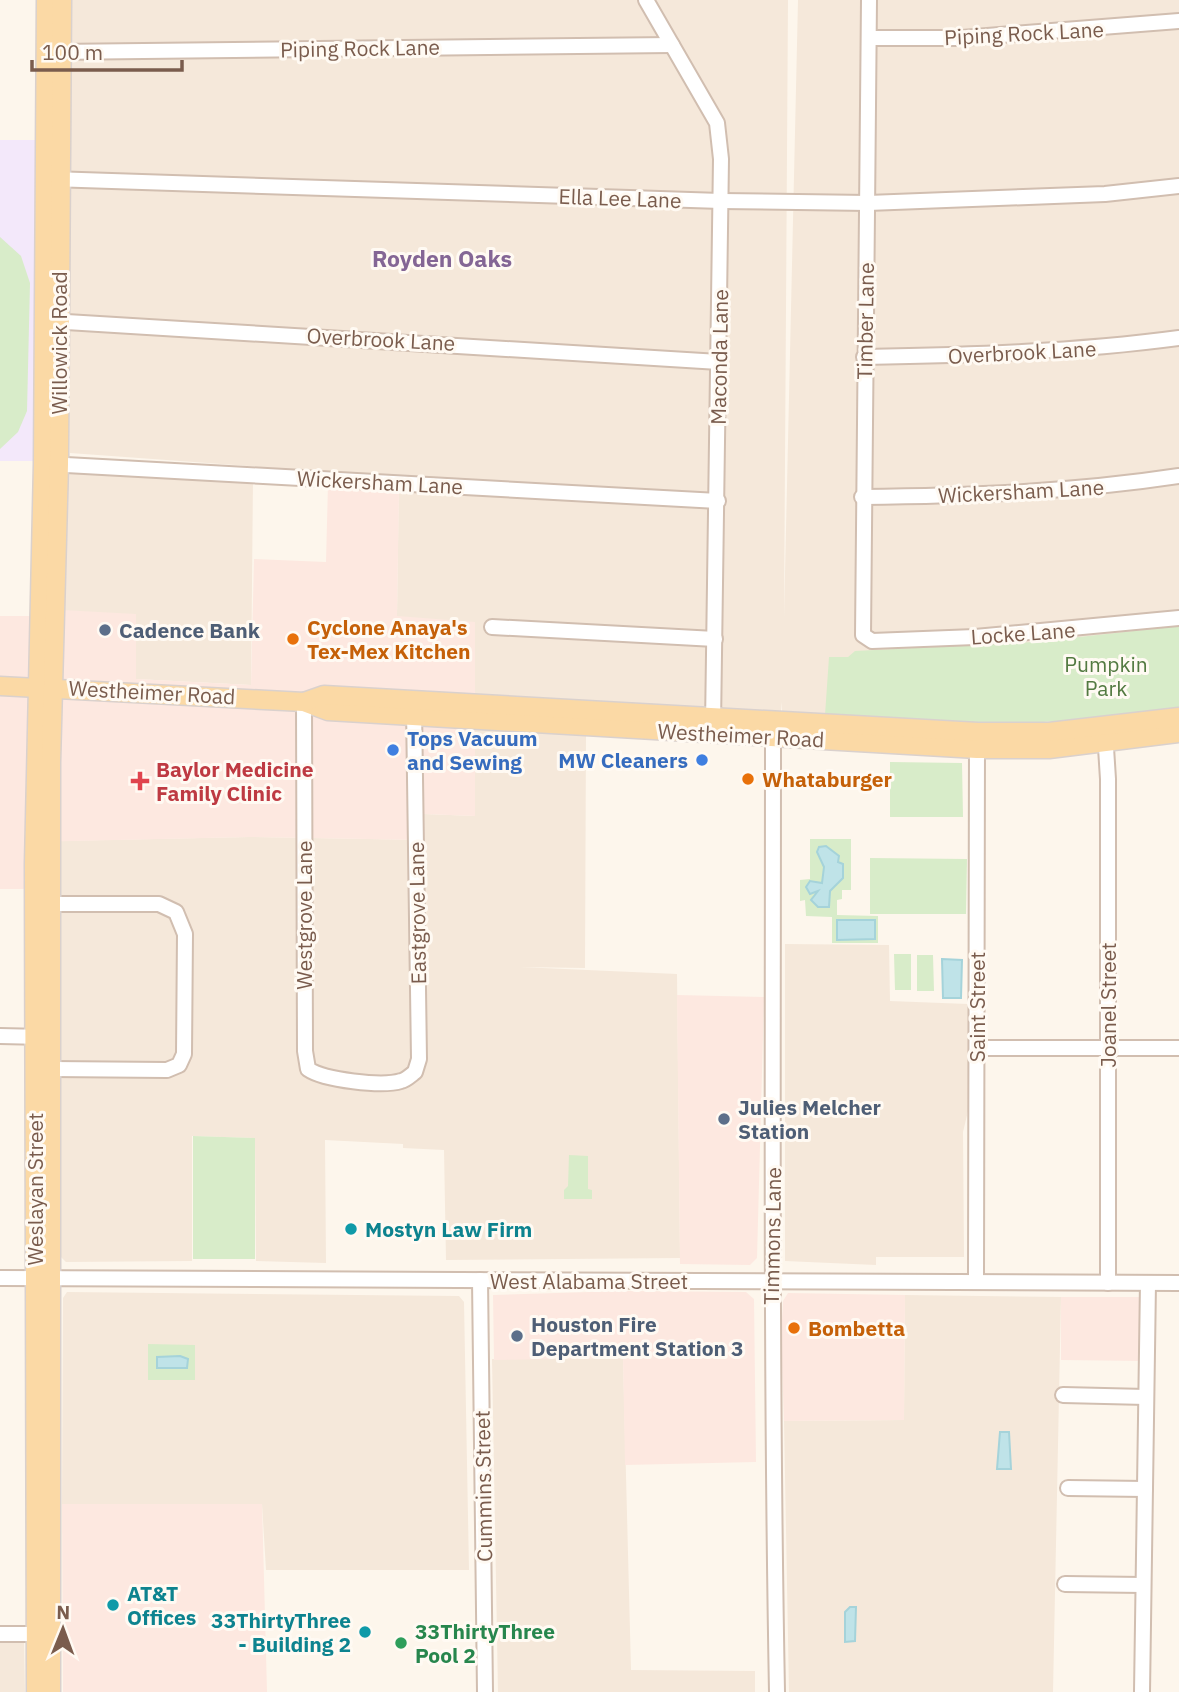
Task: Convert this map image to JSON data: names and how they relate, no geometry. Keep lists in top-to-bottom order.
{
  "streets": {
    "main road": ["Willowick Road", "Westheimer Road", "Weslayan Street"],
    "street": [
      "Piping Rock Lane",
      "Ella Lee Lane",
      "Timber Lane",
      "Overbrook Lane",
      "Maconda Lane",
      "Wickersham Lane",
      "Locke Lane",
      "Eastgrove Lane",
      "Westgrove Lane",
      "Joanel Street",
      "Saint Street",
      "Timmons Lane",
      "West Alabama Street",
      "Cummins Street"
    ]
  },
  "crossings": [
    ["Piping Rock Lane", "Timber Lane"],
    ["Piping Rock Lane", "Willowick Road"],
    ["Piping Rock Lane", "Maconda Lane"],
    ["Ella Lee Lane", "Timber Lane"],
    ["Ella Lee Lane", "Willowick Road"],
    ["Ella Lee Lane", "Maconda Lane"],
    ["Timber Lane", "Overbrook Lane"],
    ["Timber Lane", "Wickersham Lane"],
    ["Timber Lane", "Locke Lane"],
    ["Overbrook Lane", "Willowick Road"],
    ["Overbrook Lane", "Maconda Lane"],
    ["Willowick Road", "Wickersham Lane"],
    ["Willowick Road", "Westheimer Road"],
    ["Willowick Road", "Weslayan Street"],
    ["Maconda Lane", "Wickersham Lane"],
    ["Maconda Lane", "Westheimer Road"],
    ["Westheimer Road", "Eastgrove Lane"],
    ["Westheimer Road", "Westgrove Lane"],
    ["Westheimer Road", "Joanel Street"],
    ["Westheimer Road", "Saint Street"],
    ["Westheimer Road", "Weslayan Street"],
    ["Westheimer Road", "Timmons Lane"],
    ["Eastgrove Lane", "Westgrove Lane"],
    ["Joanel Street", "West Alabama Street"],
    ["Saint Street", "West Alabama Street"],
    ["Weslayan Street", "West Alabama Street"],
    ["Timmons Lane", "West Alabama Street"],
    ["West Alabama Street", "Cummins Street"]
  ],
  "districts": ["Royden Oaks"],
  "parks": ["Pumpkin Park"],
  "places": {
    "other": [
      "Cadence Bank",
      "Cyclone Anaya's Tex-Mex Kitchen",
      "Tops Vacuum and Sewing",
      "MW Cleaners",
      "Whataburger",
      "Julies Melcher Station",
      "Mostyn Law Firm",
      "Bombetta",
      "Houston Fire Department Station 3",
      "AT&T Offices",
      "33ThirtyThree - Building 2",
      "33ThirtyThree Pool 2"
    ],
    "health": ["Baylor Medicine Family Clinic"]
  },
  "scale_bar": "100 m",
  "north": "top"
}
